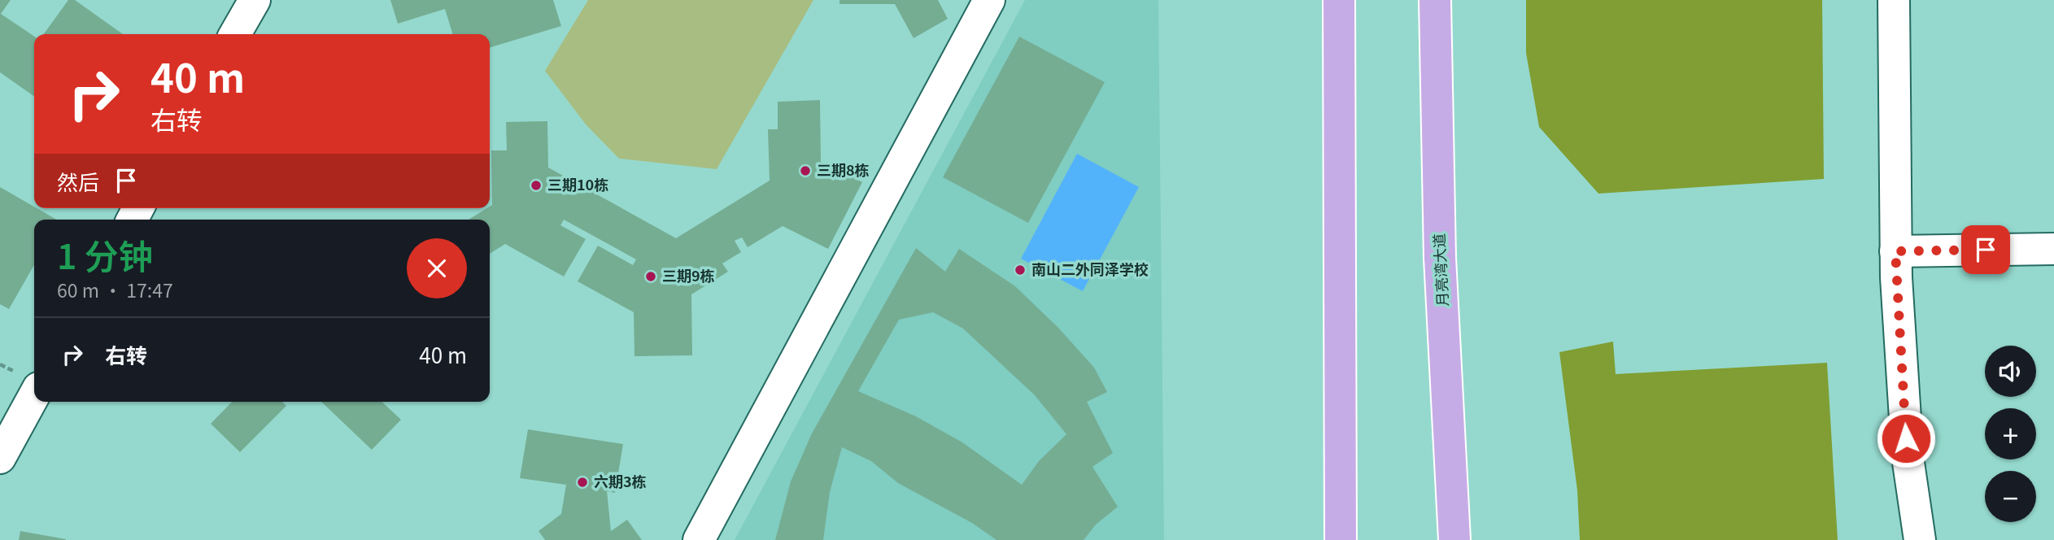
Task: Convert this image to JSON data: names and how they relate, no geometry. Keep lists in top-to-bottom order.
{
  "streets": {
    "main road": ["月亮湾大道"]
  },
  "places": [
    "三期8栋",
    "三期10栋",
    "南山二外同泽学校",
    "三期9栋",
    "六期3栋"
  ],
  "page": {
    "turn": ["40 m", "右转"],
    "then": "然后",
    "heading": ["1 分钟", "60 m · 17:47"],
    "list": [
      {
        "name": "右转",
        "value": "40 m"
      }
    ],
    "map_buttons": ["+", "−"]
  }
}
